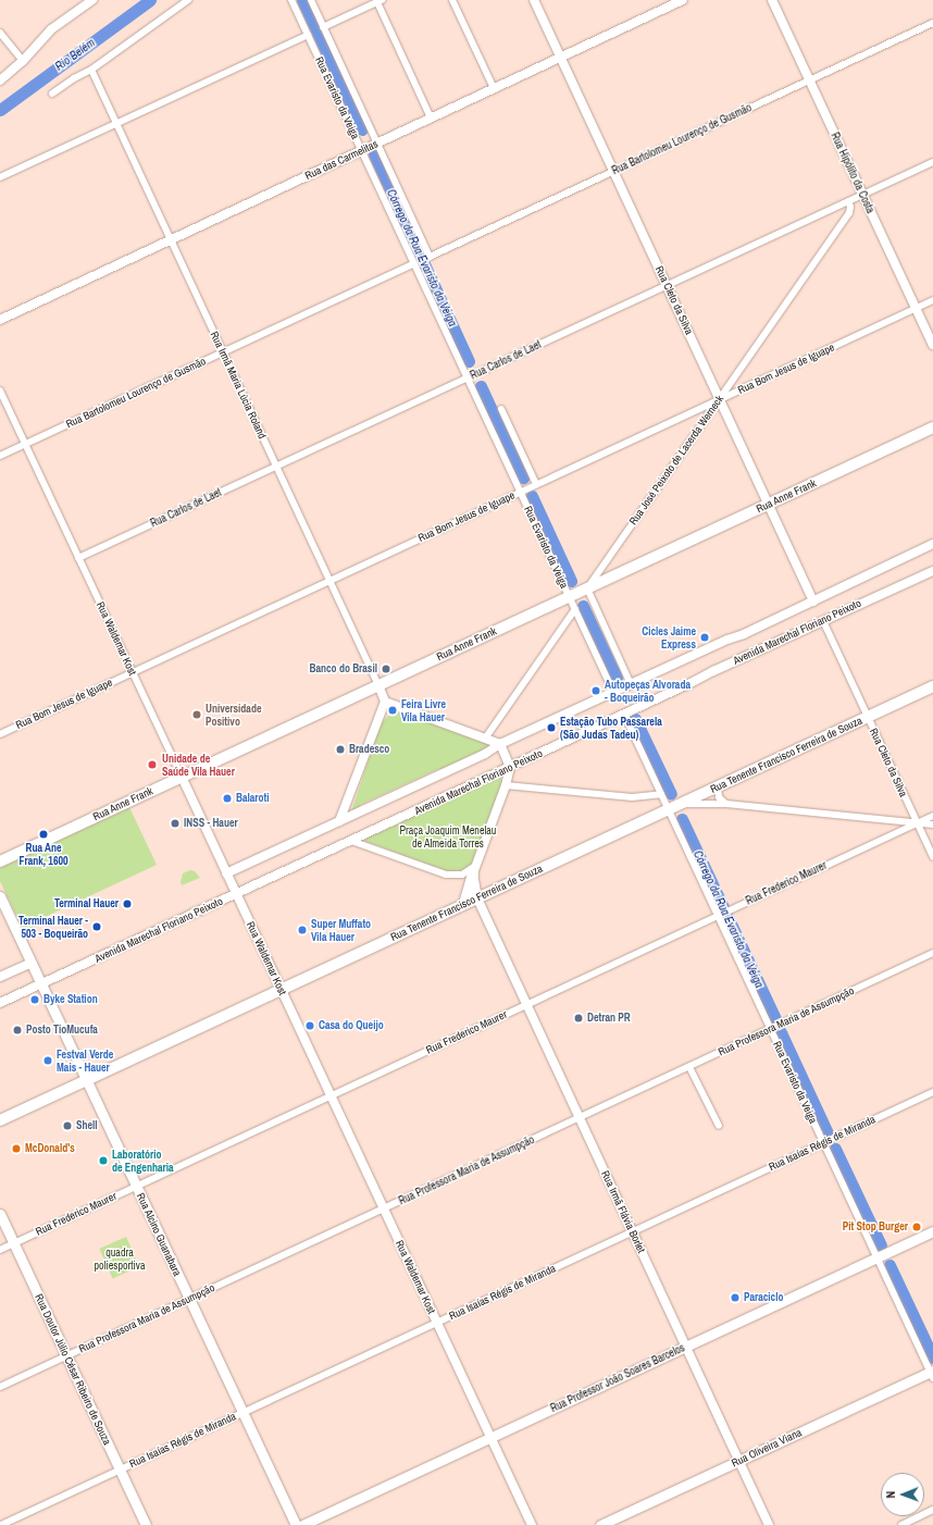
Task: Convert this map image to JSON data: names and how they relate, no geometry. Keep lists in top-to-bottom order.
{
  "streets": {
    "main road": [
      "Rua Anne Frank",
      "Rua Tenente Francisco Ferreira de Souza",
      "Rua Alcino Guanabara",
      "Rua Doutor Júlio César Ribeiro de Souza",
      "Rua Professor João Soares Barcelos",
      "Rua Oliveira Viana"
    ],
    "street": [
      "Rua Evaristo da Veiga",
      "Rua Bartolomeu Lourenço de Gusmão",
      "Rua das Carmelitas",
      "Rua Hipólito da Costa",
      "Rua Cleto da Silva",
      "Rua Carlos de Laet",
      "Rua Bom Jesus de Iguape",
      "Rua Irmã Maria Lúcia Roland",
      "Rua José Peixoto de Lacerda Werneck",
      "Avenida Marechal Floriano Peixoto",
      "Rua Waldemar Kost",
      "Rua Frederico Maurer",
      "Rua Professora Maria de Assumpção",
      "Rua Isaías Régis de Miranda",
      "Rua Irmã Flávia Borlet"
    ]
  },
  "crossings": [
    ["Rua Evaristo da Veiga", "Rua Bartolomeu Lourenço de Gusmão"],
    ["Rua Evaristo da Veiga", "Rua das Carmelitas"],
    ["Rua Evaristo da Veiga", "Rua Carlos de Laet"],
    ["Rua Evaristo da Veiga", "Rua Bom Jesus de Iguape"],
    ["Rua Evaristo da Veiga", "Rua Anne Frank"],
    ["Rua Evaristo da Veiga", "Avenida Marechal Floriano Peixoto"],
    ["Rua Evaristo da Veiga", "Rua Tenente Francisco Ferreira de Souza"],
    ["Rua Evaristo da Veiga", "Rua Frederico Maurer"],
    ["Rua Evaristo da Veiga", "Rua Professora Maria de Assumpção"],
    ["Rua Evaristo da Veiga", "Rua Isaías Régis de Miranda"],
    ["Rua Evaristo da Veiga", "Rua Professor João Soares Barcelos"],
    ["Rua Evaristo da Veiga", "Rua Oliveira Viana"],
    ["Rua Bartolomeu Lourenço de Gusmão", "Rua Hipólito da Costa"],
    ["Rua Bartolomeu Lourenço de Gusmão", "Rua Cleto da Silva"],
    ["Rua Bartolomeu Lourenço de Gusmão", "Rua Irmã Maria Lúcia Roland"],
    ["Rua Bartolomeu Lourenço de Gusmão", "Rua Waldemar Kost"],
    ["Rua das Carmelitas", "Rua Cleto da Silva"],
    ["Rua das Carmelitas", "Rua Irmã Maria Lúcia Roland"],
    ["Rua Hipólito da Costa", "Rua Carlos de Laet"],
    ["Rua Hipólito da Costa", "Rua Bom Jesus de Iguape"],
    ["Rua Cleto da Silva", "Rua Carlos de Laet"],
    ["Rua Cleto da Silva", "Rua Bom Jesus de Iguape"],
    ["Rua Cleto da Silva", "Rua José Peixoto de Lacerda Werneck"],
    ["Rua Cleto da Silva", "Rua Anne Frank"],
    ["Rua Cleto da Silva", "Avenida Marechal Floriano Peixoto"],
    ["Rua Cleto da Silva", "Rua Tenente Francisco Ferreira de Souza"],
    ["Rua Cleto da Silva", "Rua Frederico Maurer"],
    ["Rua Carlos de Laet", "Rua Irmã Maria Lúcia Roland"],
    ["Rua Carlos de Laet", "Rua José Peixoto de Lacerda Werneck"],
    ["Rua Carlos de Laet", "Rua Waldemar Kost"],
    ["Rua Bom Jesus de Iguape", "Rua Irmã Maria Lúcia Roland"],
    ["Rua Bom Jesus de Iguape", "Rua José Peixoto de Lacerda Werneck"],
    ["Rua Bom Jesus de Iguape", "Rua Waldemar Kost"],
    ["Rua Irmã Maria Lúcia Roland", "Rua Anne Frank"],
    ["Rua José Peixoto de Lacerda Werneck", "Rua Anne Frank"],
    ["Rua Anne Frank", "Rua Waldemar Kost"],
    ["Avenida Marechal Floriano Peixoto", "Rua Waldemar Kost"],
    ["Avenida Marechal Floriano Peixoto", "Rua Alcino Guanabara"],
    ["Rua Waldemar Kost", "Rua Tenente Francisco Ferreira de Souza"],
    ["Rua Waldemar Kost", "Rua Frederico Maurer"],
    ["Rua Waldemar Kost", "Rua Professora Maria de Assumpção"],
    ["Rua Waldemar Kost", "Rua Isaías Régis de Miranda"],
    ["Rua Waldemar Kost", "Rua Professor João Soares Barcelos"],
    ["Rua Tenente Francisco Ferreira de Souza", "Rua Irmã Flávia Borlet"],
    ["Rua Tenente Francisco Ferreira de Souza", "Rua Alcino Guanabara"],
    ["Rua Frederico Maurer", "Rua Irmã Flávia Borlet"],
    ["Rua Frederico Maurer", "Rua Alcino Guanabara"],
    ["Rua Frederico Maurer", "Rua Doutor Júlio César Ribeiro de Souza"],
    ["Rua Professora Maria de Assumpção", "Rua Irmã Flávia Borlet"],
    ["Rua Professora Maria de Assumpção", "Rua Alcino Guanabara"],
    ["Rua Professora Maria de Assumpção", "Rua Doutor Júlio César Ribeiro de Souza"],
    ["Rua Isaías Régis de Miranda", "Rua Irmã Flávia Borlet"],
    ["Rua Isaías Régis de Miranda", "Rua Alcino Guanabara"],
    ["Rua Isaías Régis de Miranda", "Rua Doutor Júlio César Ribeiro de Souza"],
    ["Rua Irmã Flávia Borlet", "Rua Professor João Soares Barcelos"],
    ["Rua Irmã Flávia Borlet", "Rua Oliveira Viana"]
  ],
  "water": ["Rio Belém", "Córrego da Rua Evaristo da Veiga"],
  "parks": ["Praça Joaquim Menelau de Almeida Torres", "quadra poliesportiva"],
  "places": [
    "Cicles Jaime Express",
    "Banco do Brasil",
    "Autopeças Alvorada - Boqueirão",
    "Feira Livre Vila Hauer",
    "Universidade Positivo",
    "Estação Tubo Passarela (São Judas Tadeu)",
    "Bradesco",
    "Unidade de Saúde Vila Hauer",
    "Balaroti",
    "INSS - Hauer",
    "Rua Ane Frank, 1600",
    "Terminal Hauer",
    "Terminal Hauer - 503 - Boqueirão",
    "Super Muffato Vila Hauer",
    "Byke Station",
    "Detran PR",
    "Casa do Queijo",
    "Posto TioMucufa",
    "Festval Verde Mais - Hauer",
    "Shell",
    "McDonald's",
    "Laboratório de Engenharia",
    "Pit Stop Burger",
    "Paraciclo"
  ],
  "north": "left"
}
